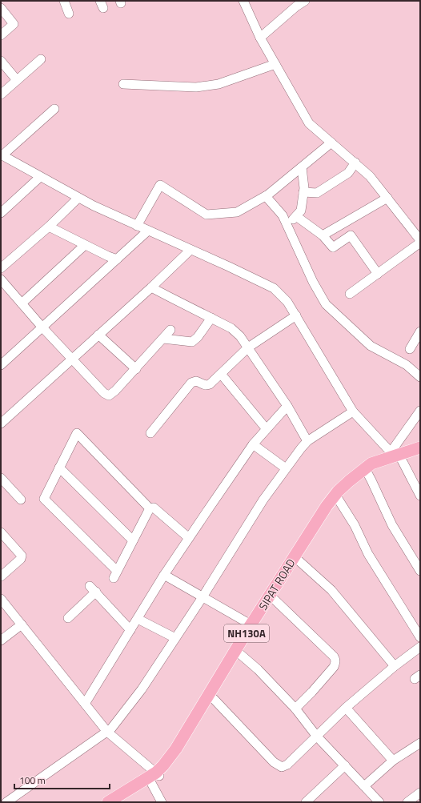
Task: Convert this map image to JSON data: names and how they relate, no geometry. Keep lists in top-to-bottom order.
{
  "streets": {
    "highway": ["SIPAT ROAD", "NH130A"]
  },
  "scale_bar": "100 m"
}
